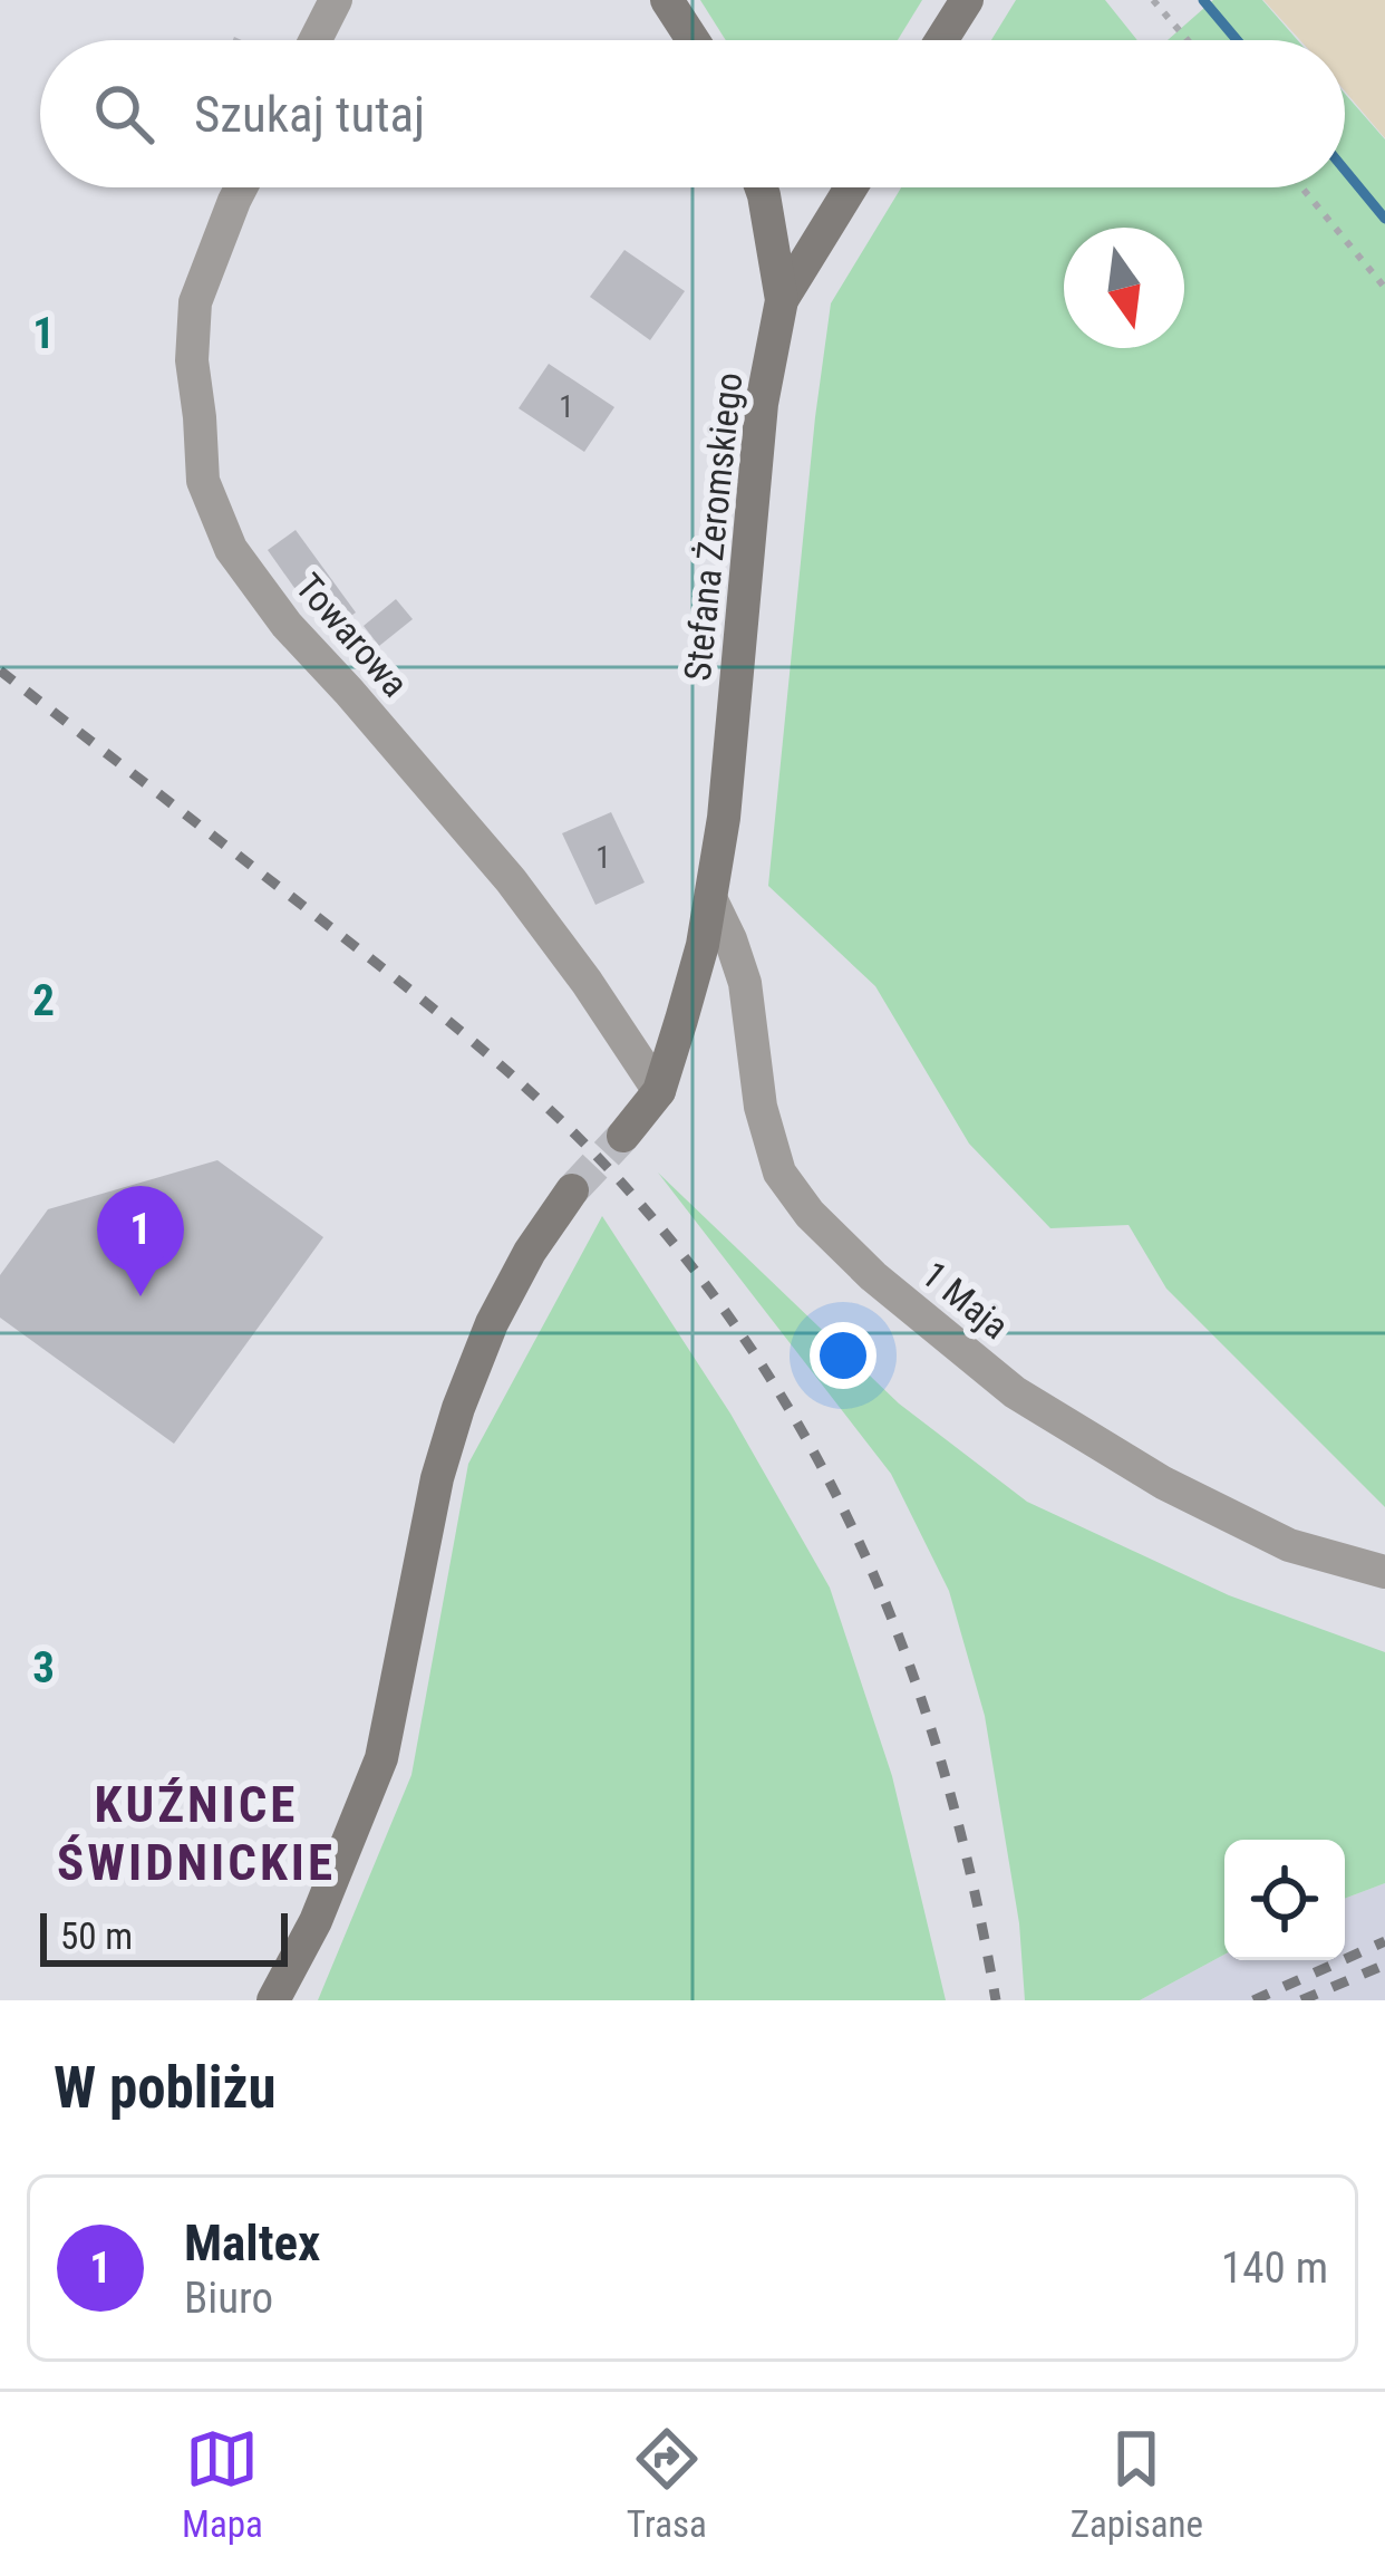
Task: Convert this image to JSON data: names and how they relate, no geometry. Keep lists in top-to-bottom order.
{
  "streets": {
    "street": ["Stefana Żeromskiego", "Towarowa", "1 Maja"]
  },
  "crossings": [
    ["Stefana Żeromskiego", "Towarowa"],
    ["Stefana Żeromskiego", "1 Maja"]
  ],
  "districts": ["KUŹNICE ŚWIDNICKIE"],
  "house_numbers": ["1", "1"],
  "scale_bar": "50 m",
  "north": "bottom",
  "page": {
    "search": "Szukaj tutaj",
    "pins": "1",
    "scale": "50 m",
    "heading": "W pobliżu",
    "list": [
      {
        "mark": "1",
        "name": "Maltex",
        "note": "Biuro",
        "value": "140 m"
      }
    ],
    "nav": ["Mapa", "Trasa", "Zapisane"]
  },
  "grid": {
    "rows": ["1", "2", "3"]
  }
}
